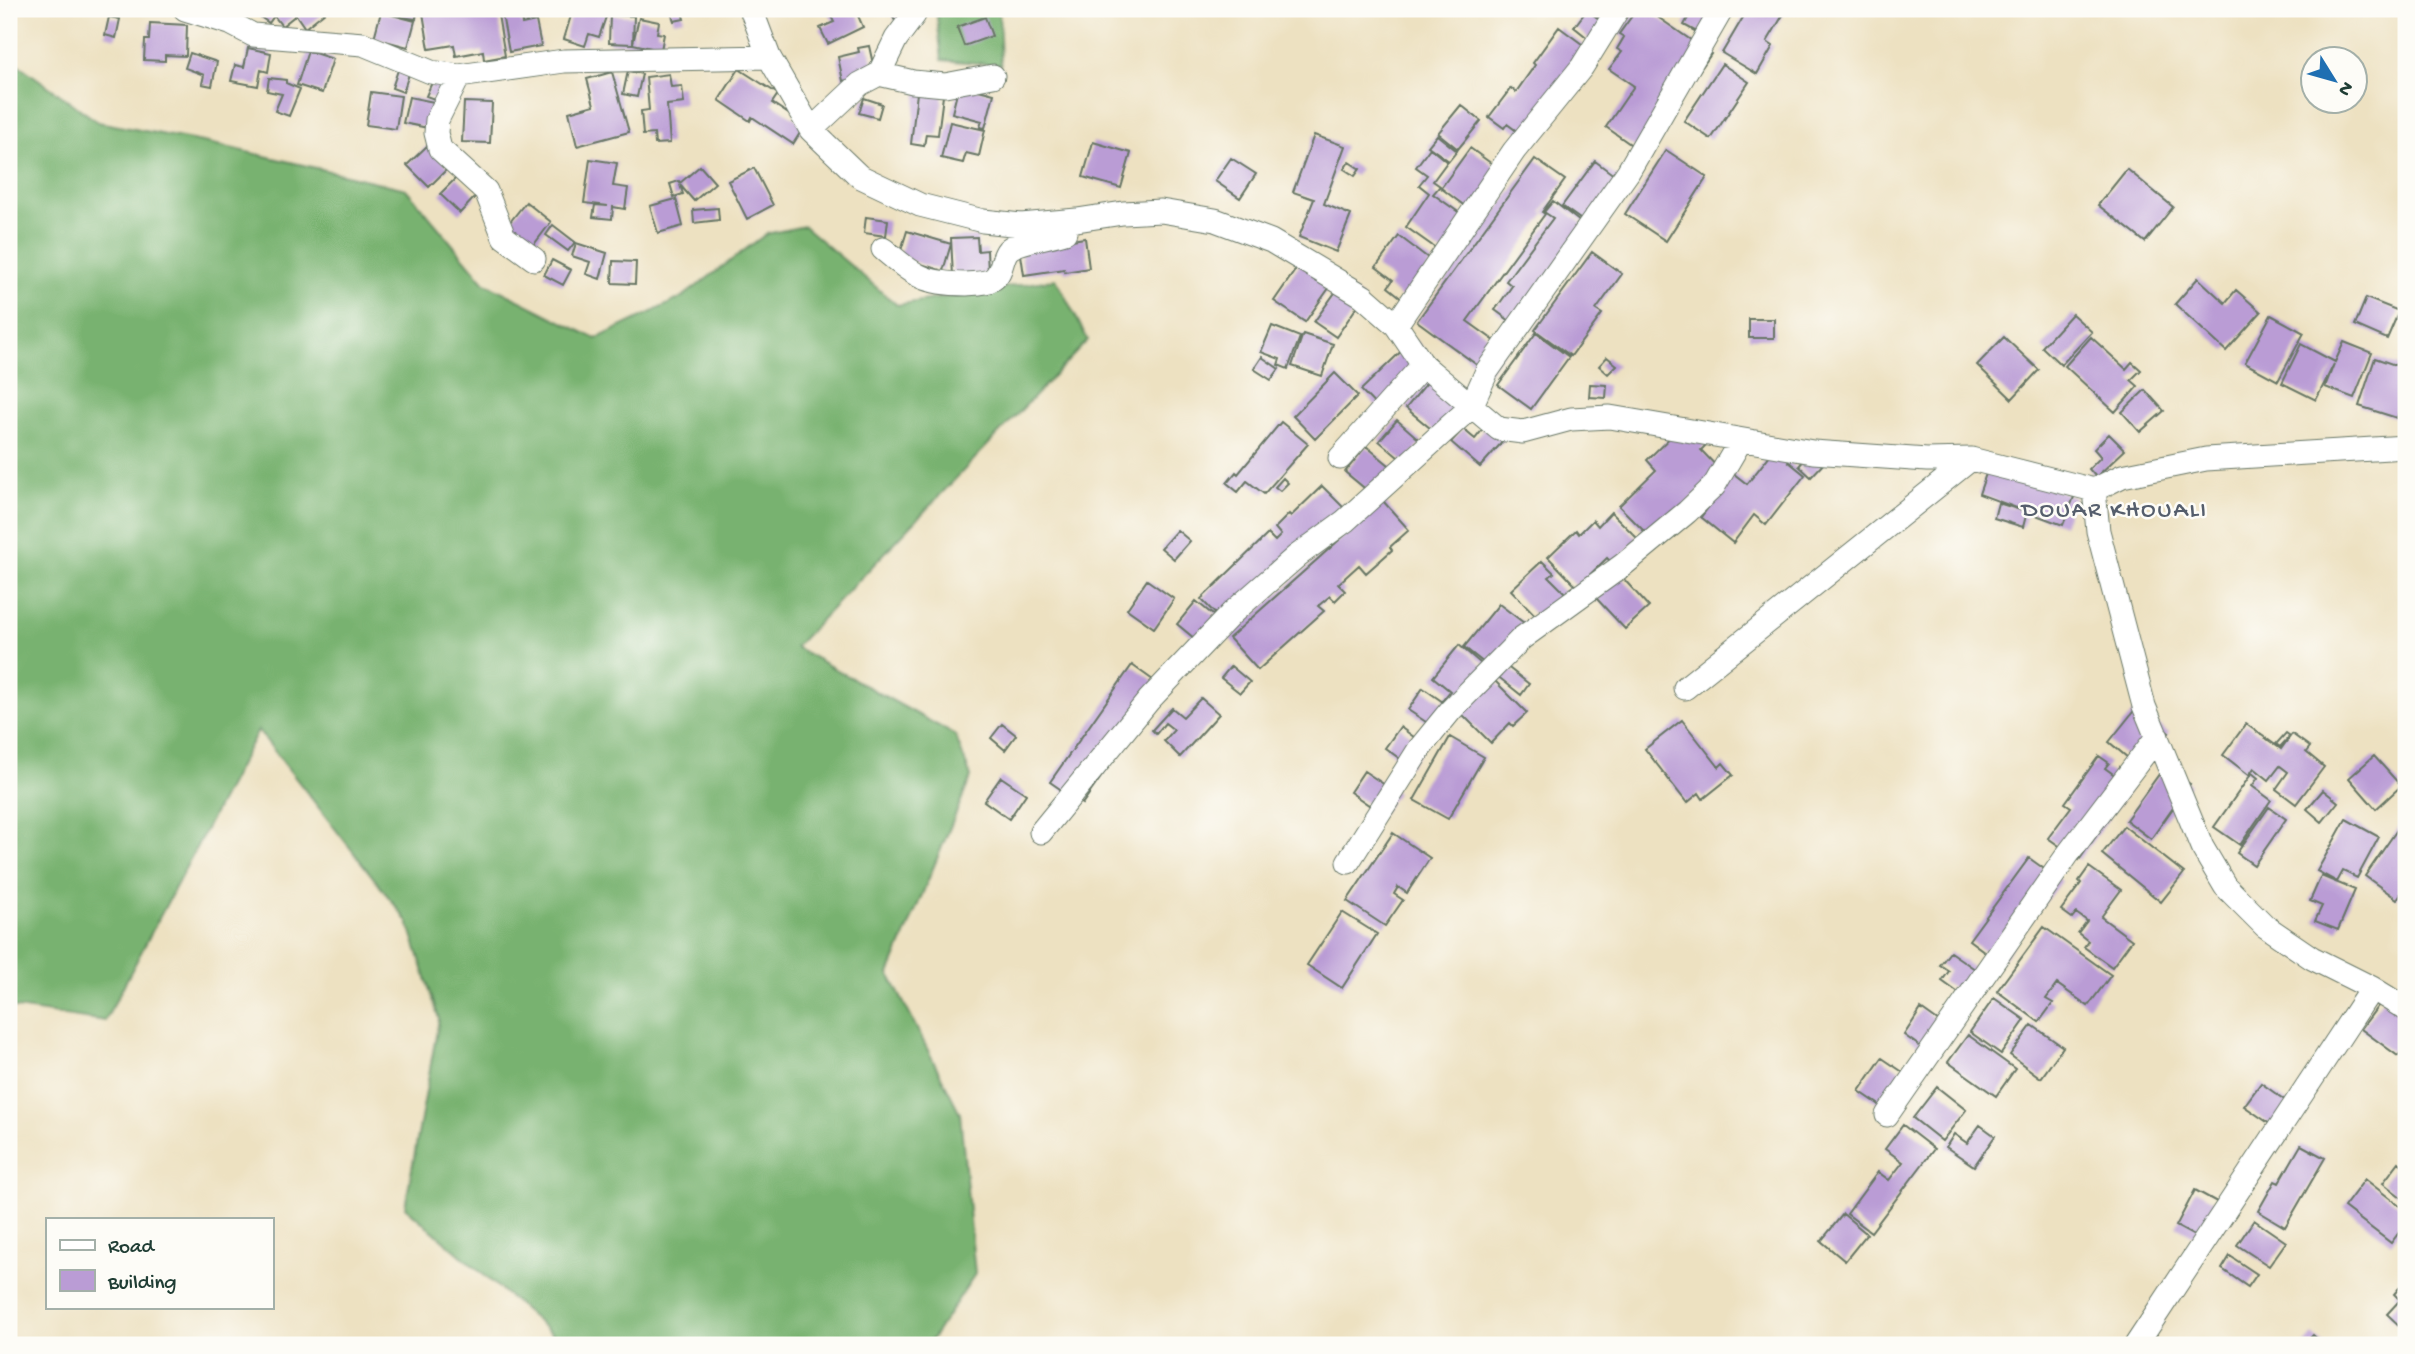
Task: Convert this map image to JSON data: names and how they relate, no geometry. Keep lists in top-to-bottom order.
{
  "districts": ["DOUAR KHOUALI"],
  "legend": ["Road", "Building"],
  "north": "bottom right"
}
